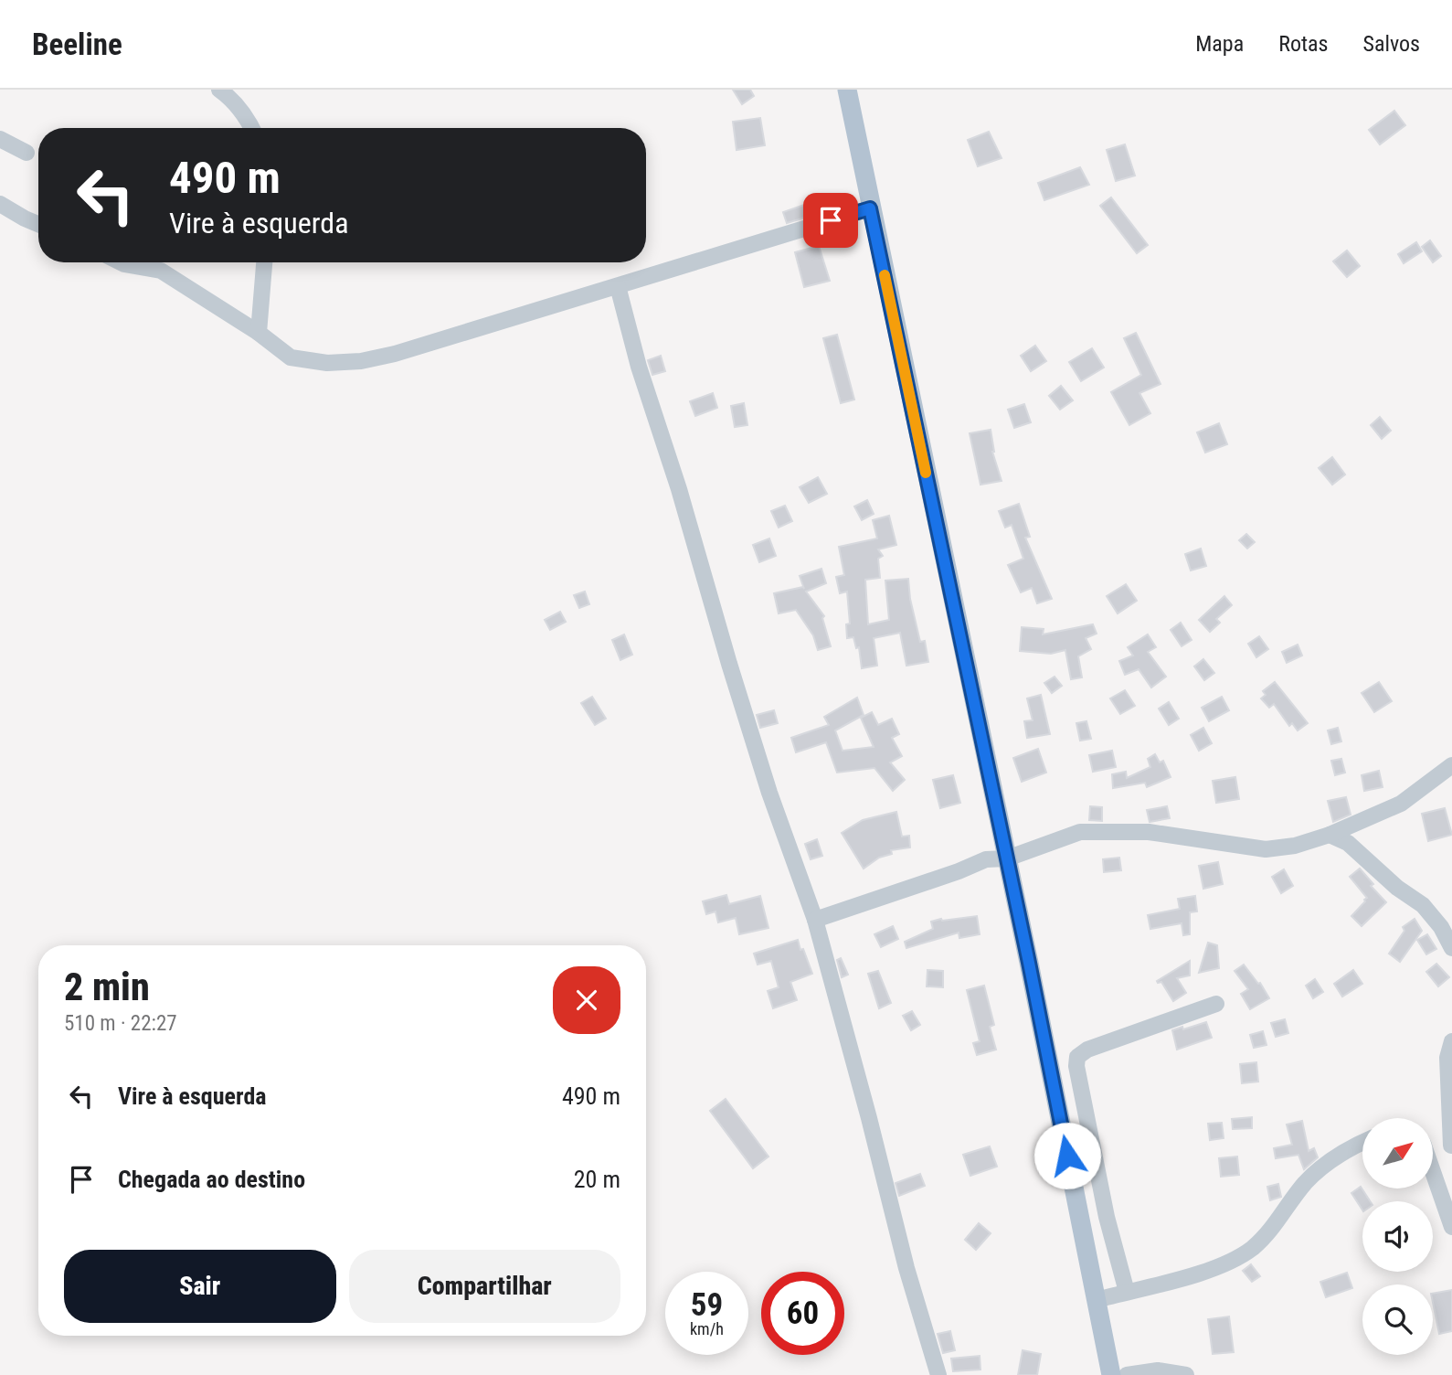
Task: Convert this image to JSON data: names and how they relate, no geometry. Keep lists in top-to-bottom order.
{
  "north": "top right",
  "page": {
    "header": "Beeline",
    "nav": ["Mapa", "Rotas", "Salvos"],
    "turn": ["490 m", "Vire à esquerda"],
    "heading": ["2 min", "510 m · 22:27"],
    "list": [
      {
        "name": "Vire à esquerda",
        "value": "490 m"
      },
      {
        "name": "Chegada ao destino",
        "value": "20 m"
      }
    ],
    "buttons": ["Sair", "Compartilhar"],
    "speed": "59 km/h",
    "limit": "60"
  }
}
